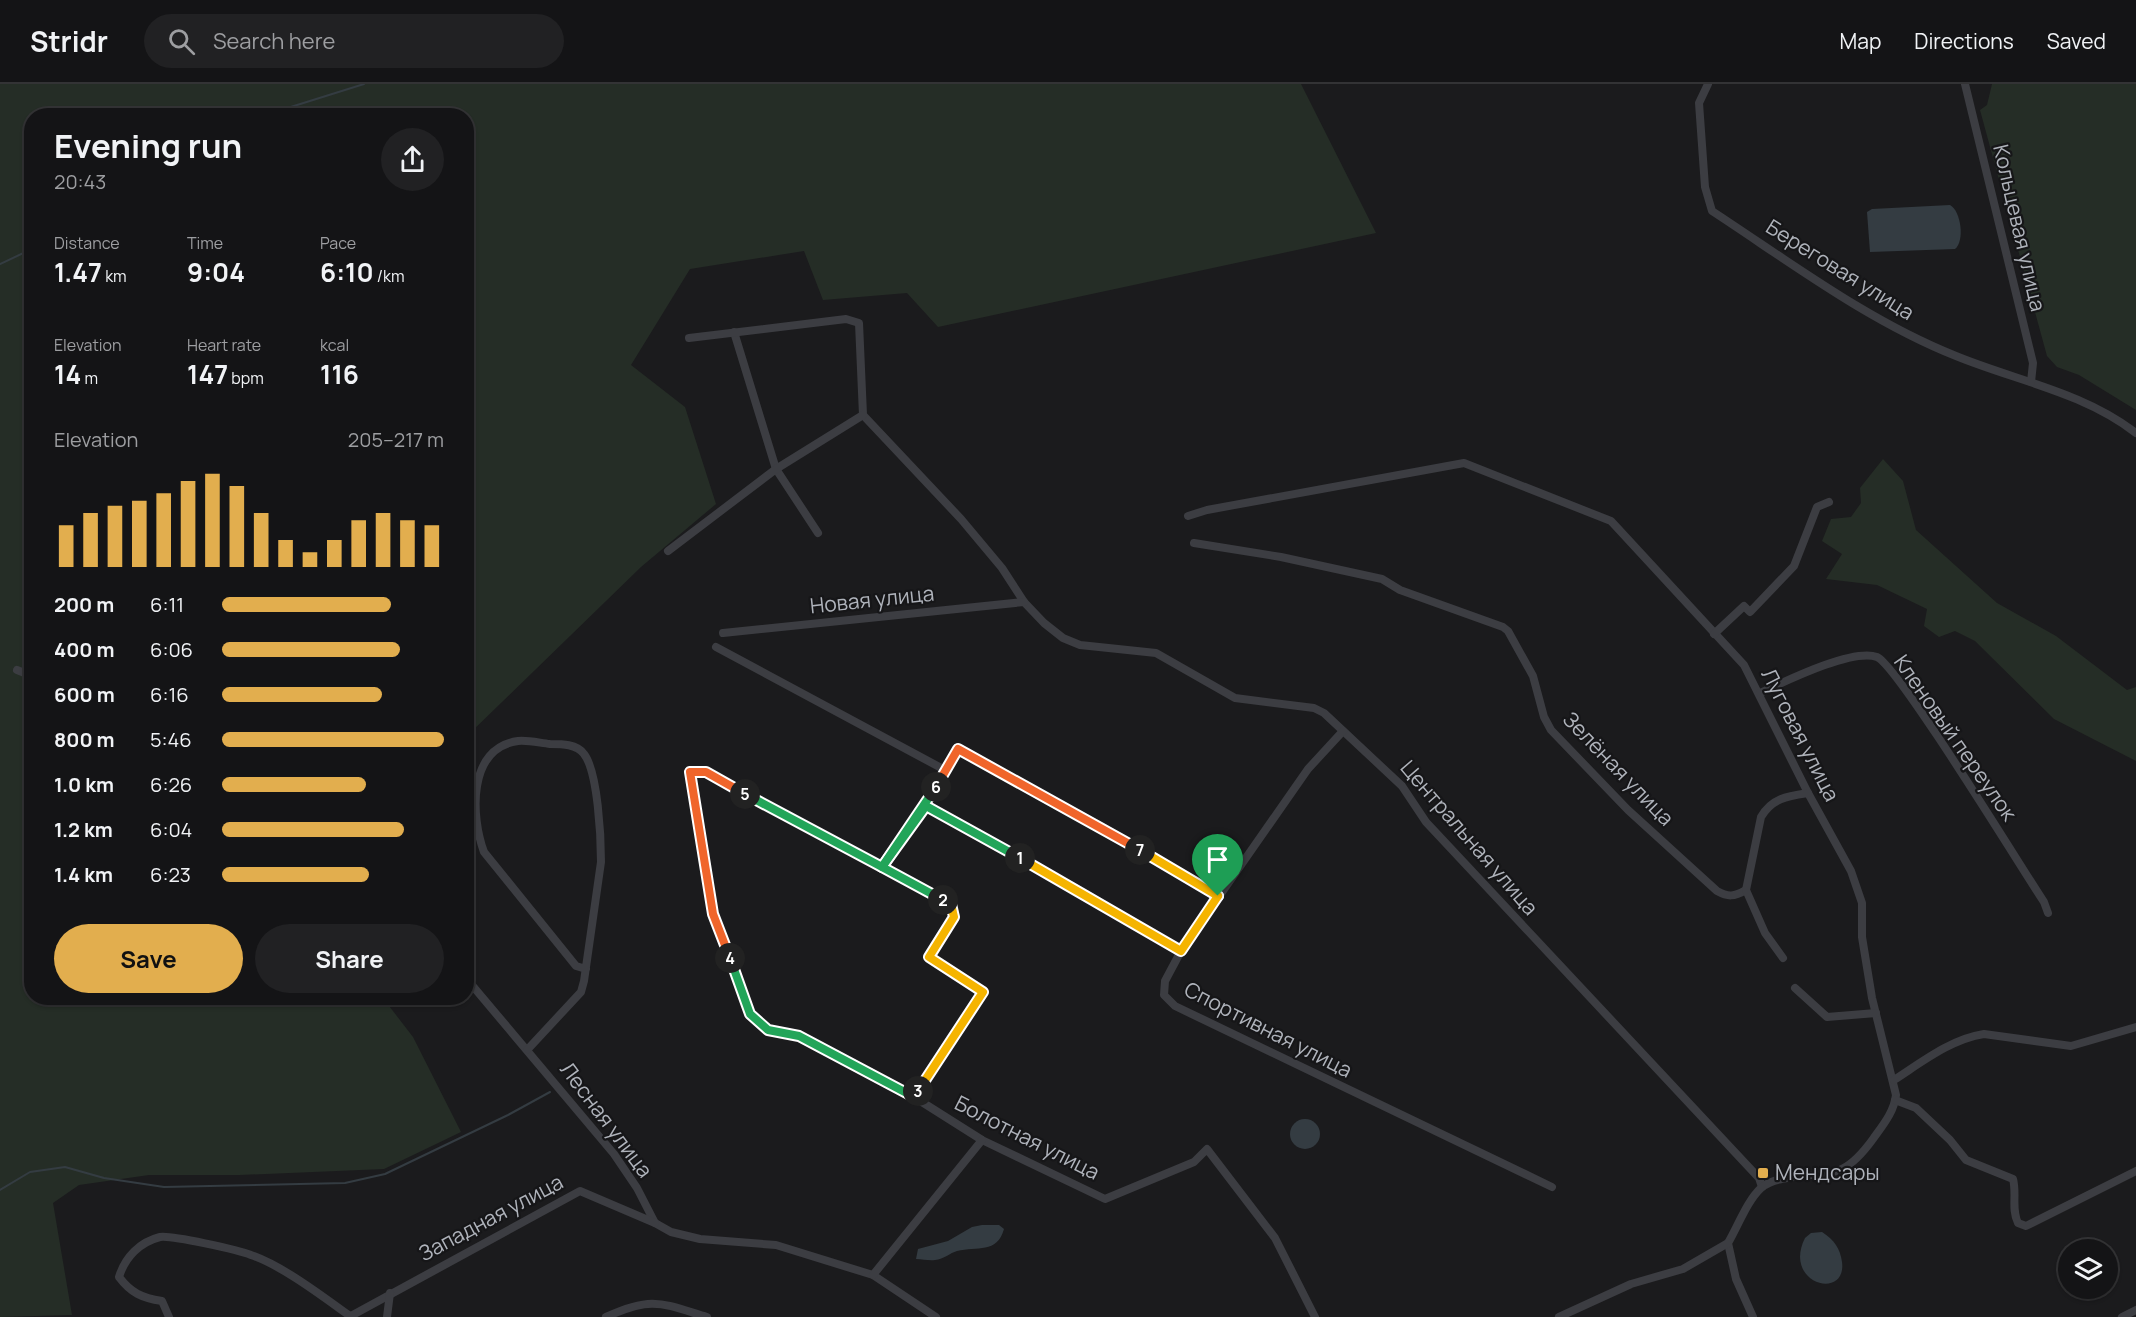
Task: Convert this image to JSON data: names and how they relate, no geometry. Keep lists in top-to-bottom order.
{
  "streets": {
    "street": [
      "Кольцевая улица",
      "Береговая улица",
      "Новая улица",
      "Луговая улица",
      "Кленовый переулок",
      "Зелёная улица",
      "Центральная улица",
      "Спортивная улица",
      "Лесная улица",
      "Болотная улица",
      "Западная улица"
    ]
  },
  "crossings": [
    ["Кольцевая улица", "Береговая улица"],
    ["Новая улица", "Центральная улица"],
    ["Луговая улица", "Кленовый переулок"],
    ["Центральная улица", "Спортивная улица"],
    ["Лесная улица", "Западная улица"]
  ],
  "places": {
    "transit": ["Мендсары"]
  },
  "page": {
    "header": "Stridr",
    "search": "Search here",
    "nav": ["Map", "Directions", "Saved"],
    "heading": ["Evening run", "20:43"],
    "stats": [
      ["Distance", "1.47 km"],
      ["Time", "9:04"],
      ["Pace", "6:10 /km"],
      ["Elevation", "14 m"],
      ["Heart rate", "147 bpm"],
      ["kcal", "116"]
    ],
    "chart": ["Elevation", "205–217 m"],
    "list": [
      {
        "name": "200 m",
        "note": "6:11"
      },
      {
        "name": "400 m",
        "note": "6:06"
      },
      {
        "name": "600 m",
        "note": "6:16"
      },
      {
        "name": "800 m",
        "note": "5:46"
      },
      {
        "name": "1.0 km",
        "note": "6:26"
      },
      {
        "name": "1.2 km",
        "note": "6:04"
      },
      {
        "name": "1.4 km",
        "note": "6:23"
      }
    ],
    "pins": [
      "6",
      "5",
      "7",
      "1",
      "2",
      "4",
      "3"
    ],
    "buttons": ["Save", "Share"]
  }
}
